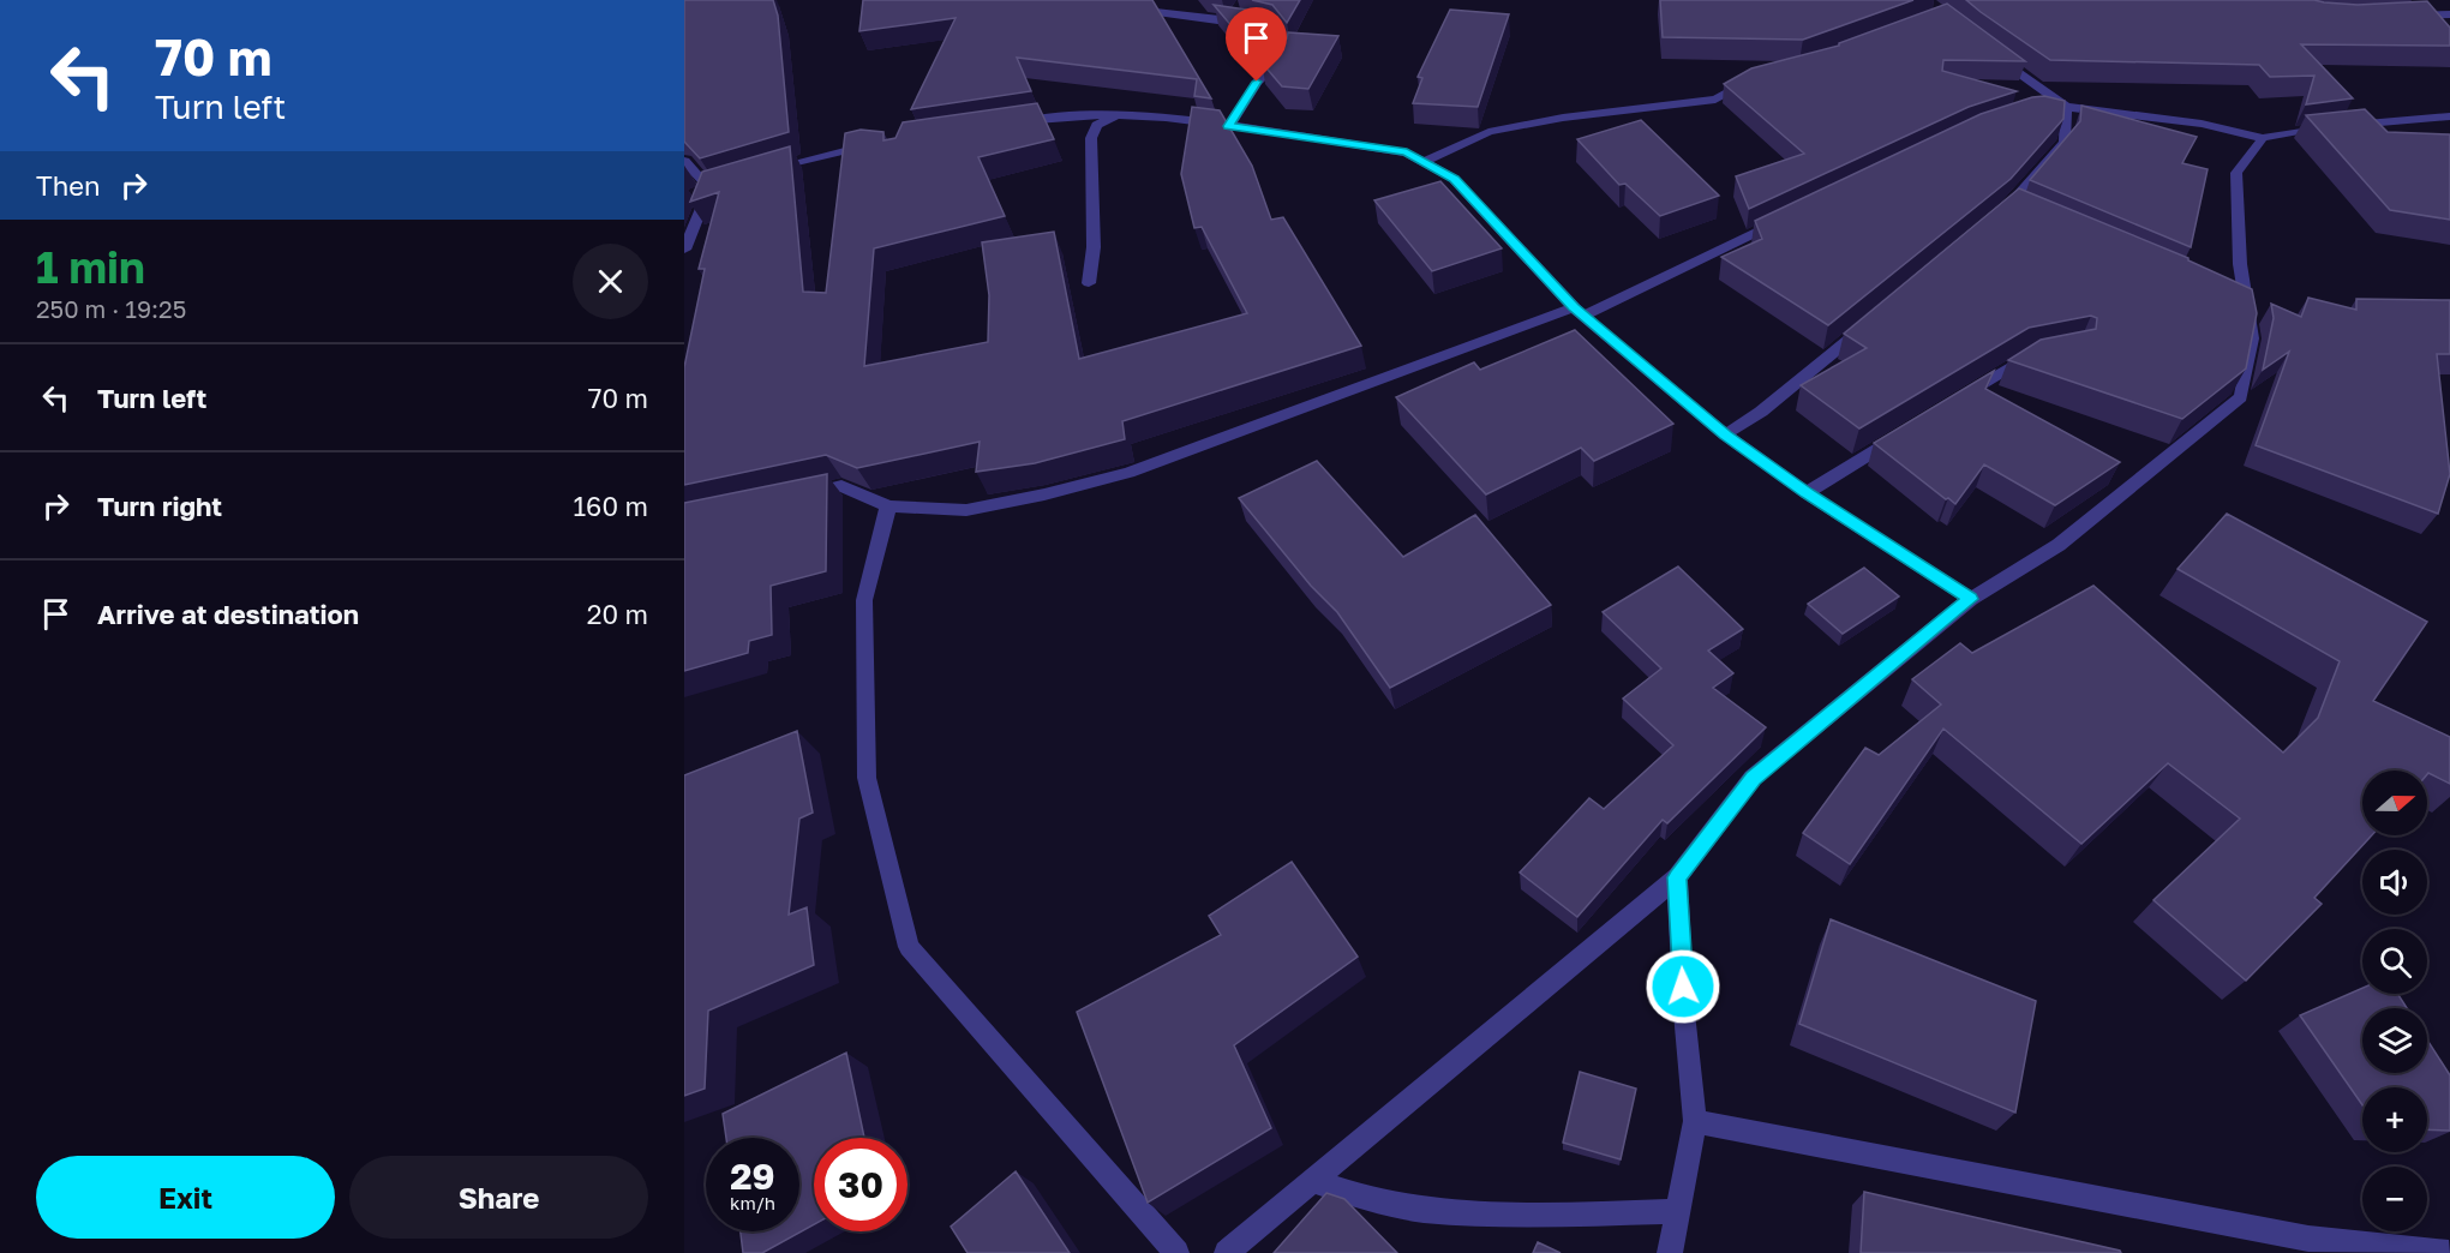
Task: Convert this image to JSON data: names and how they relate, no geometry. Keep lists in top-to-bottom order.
{
  "north": "right",
  "page": {
    "turn": ["70 m", "Turn left"],
    "then": "Then",
    "heading": ["1 min", "250 m · 19:25"],
    "list": [
      {
        "name": "Turn left",
        "value": "70 m"
      },
      {
        "name": "Turn right",
        "value": "160 m"
      },
      {
        "name": "Arrive at destination",
        "value": "20 m"
      }
    ],
    "map_buttons": ["+", "−"],
    "speed": "29 km/h",
    "limit": "30",
    "buttons": ["Exit", "Share"]
  }
}
